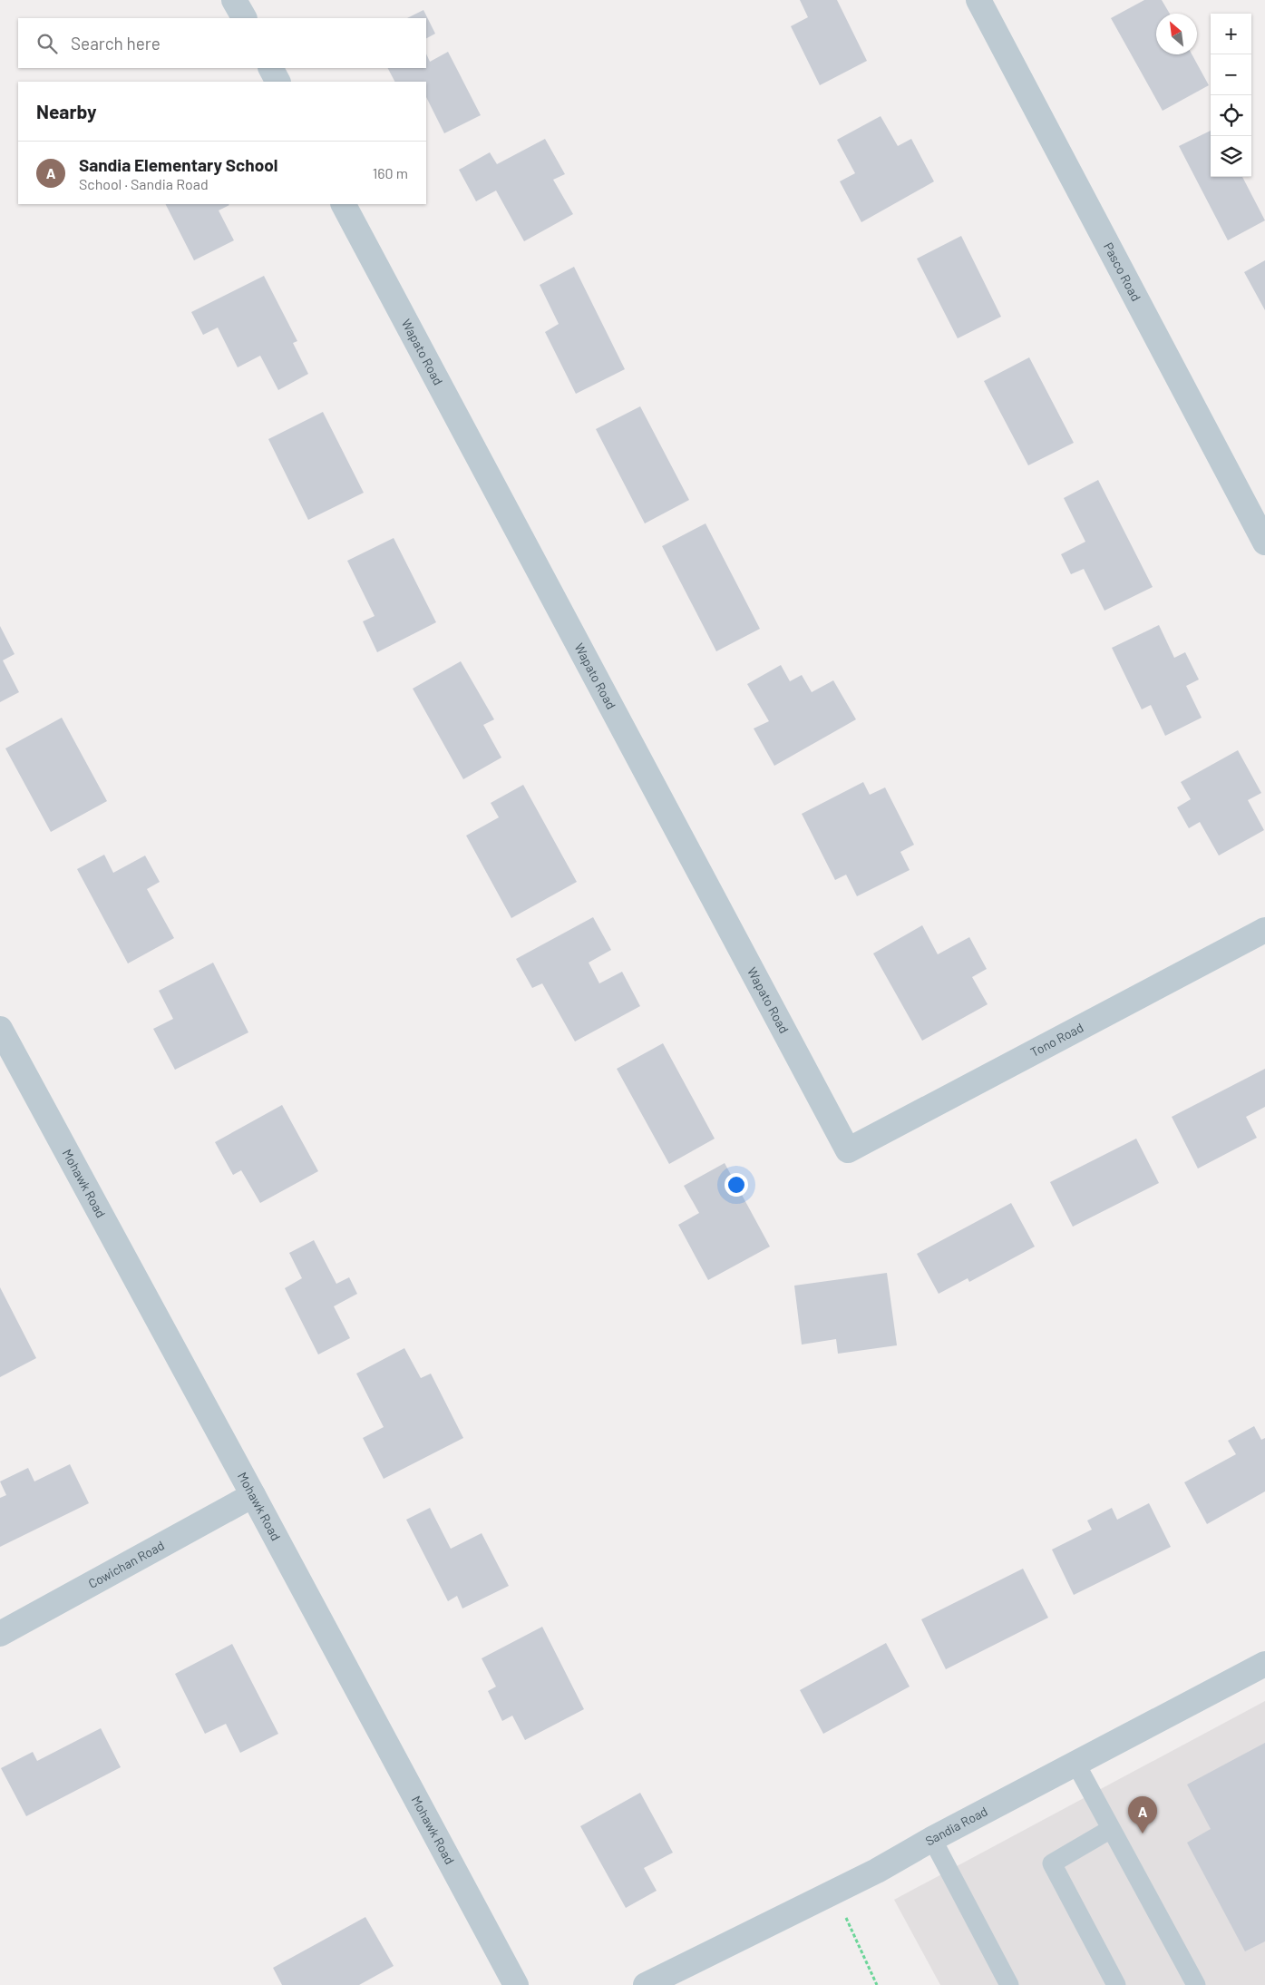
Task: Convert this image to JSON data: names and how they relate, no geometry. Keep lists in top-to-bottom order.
{
  "streets": {
    "street": [
      "Pasco Road",
      "Wapato Road",
      "Tono Road",
      "Mohawk Road",
      "Cowichan Road",
      "Sandia Road"
    ]
  },
  "crossings": [
    ["Wapato Road", "Tono Road"],
    ["Mohawk Road", "Cowichan Road"]
  ],
  "north": "top left",
  "page": {
    "map_buttons": ["+", "−"],
    "search": "Search here",
    "heading": "Nearby",
    "list": [
      {
        "mark": "A",
        "name": "Sandia Elementary School",
        "note": "School · Sandia Road",
        "value": "160 m"
      }
    ],
    "pins": "A"
  }
}
